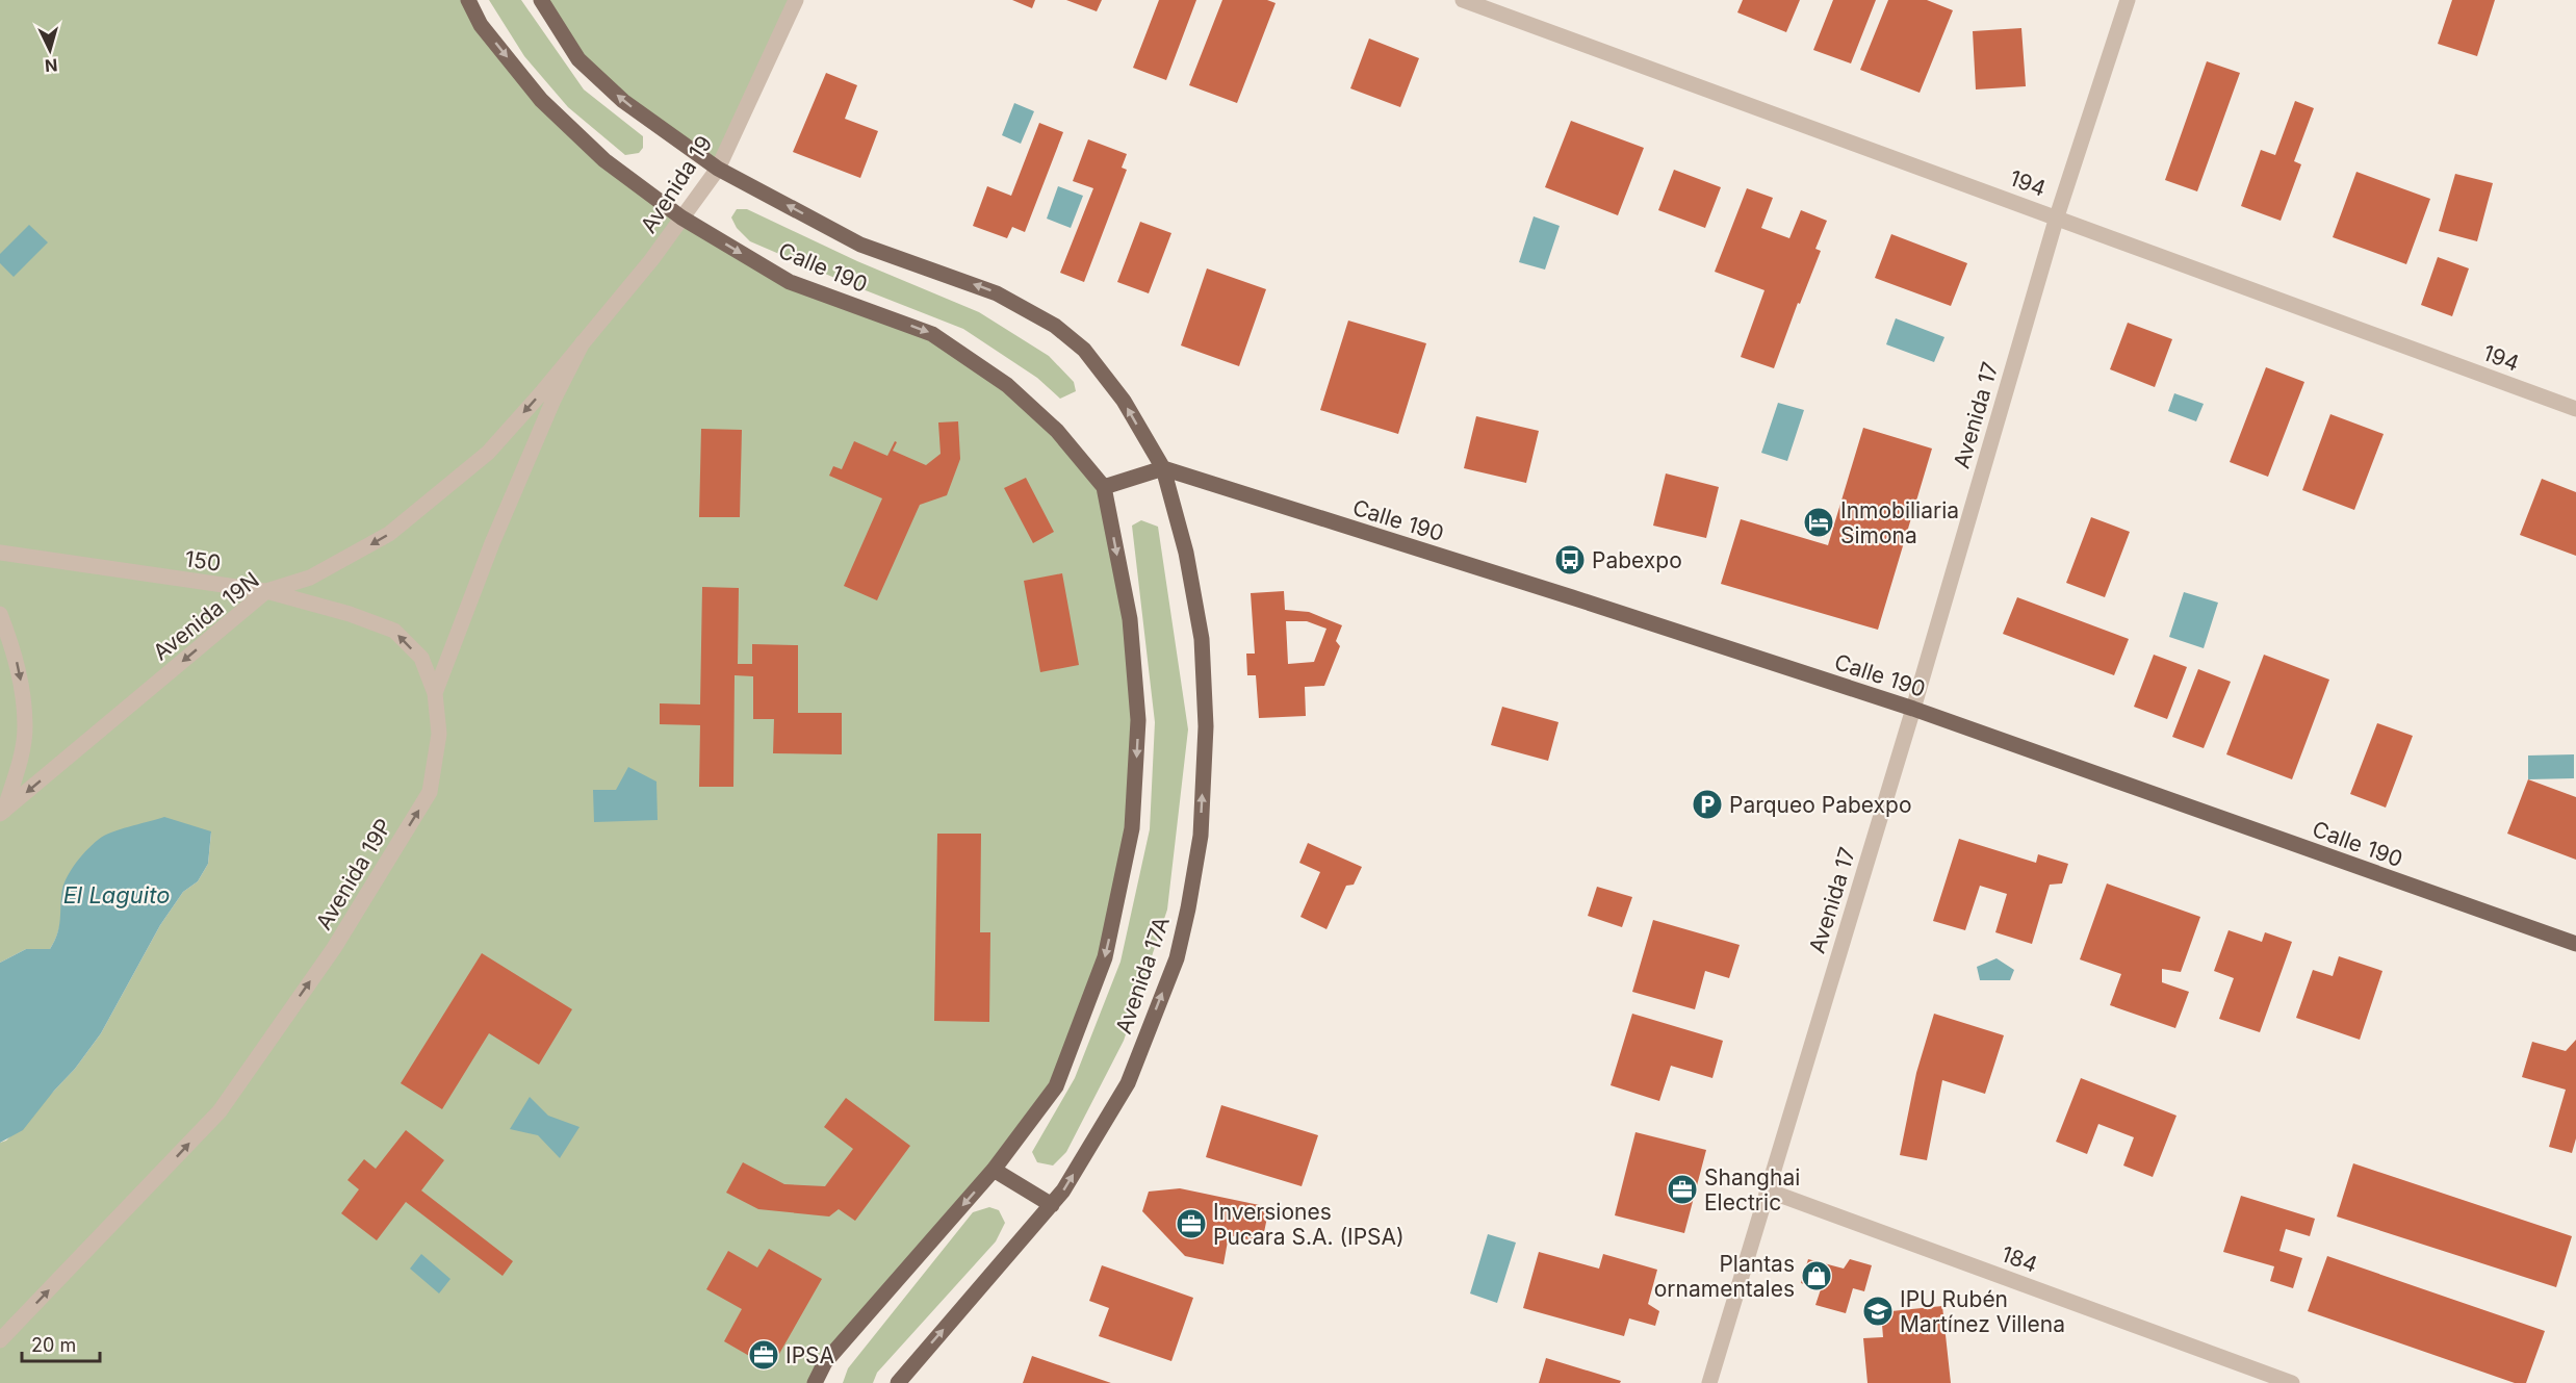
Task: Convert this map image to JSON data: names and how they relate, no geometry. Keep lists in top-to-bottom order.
{
  "streets": {
    "main road": ["Calle 190", "Avenida 17A"],
    "street": [
      "194",
      "Avenida 19",
      "Avenida 17",
      "150",
      "Avenida 19N",
      "Avenida 19P",
      "184"
    ]
  },
  "crossings": [
    ["194", "Avenida 17"],
    ["Avenida 19", "Calle 190"],
    ["Avenida 19", "Avenida 19N"],
    ["Avenida 19", "Avenida 19P"],
    ["Calle 190", "Avenida 17"],
    ["Calle 190", "Avenida 17A"],
    ["Avenida 17", "184"],
    ["150", "Avenida 19N"],
    ["150", "Avenida 19P"],
    ["Avenida 19N", "Avenida 19P"]
  ],
  "one_way": ["150", "Avenida 19N", "Avenida 19P"],
  "water": ["El Laguito"],
  "places": {
    "hotel": ["Inmobiliaria Simona"],
    "bus stop": ["Pabexpo"],
    "parking": ["Parqueo Pabexpo"],
    "office": ["Shanghai Electric", "Inversiones Pucara S.A. (IPSA)", "IPSA"],
    "shop": ["Plantas ornamentales"],
    "school or university": ["IPU Rubén Martínez Villena"]
  },
  "scale_bar": "20 m",
  "north": "bottom"
}
